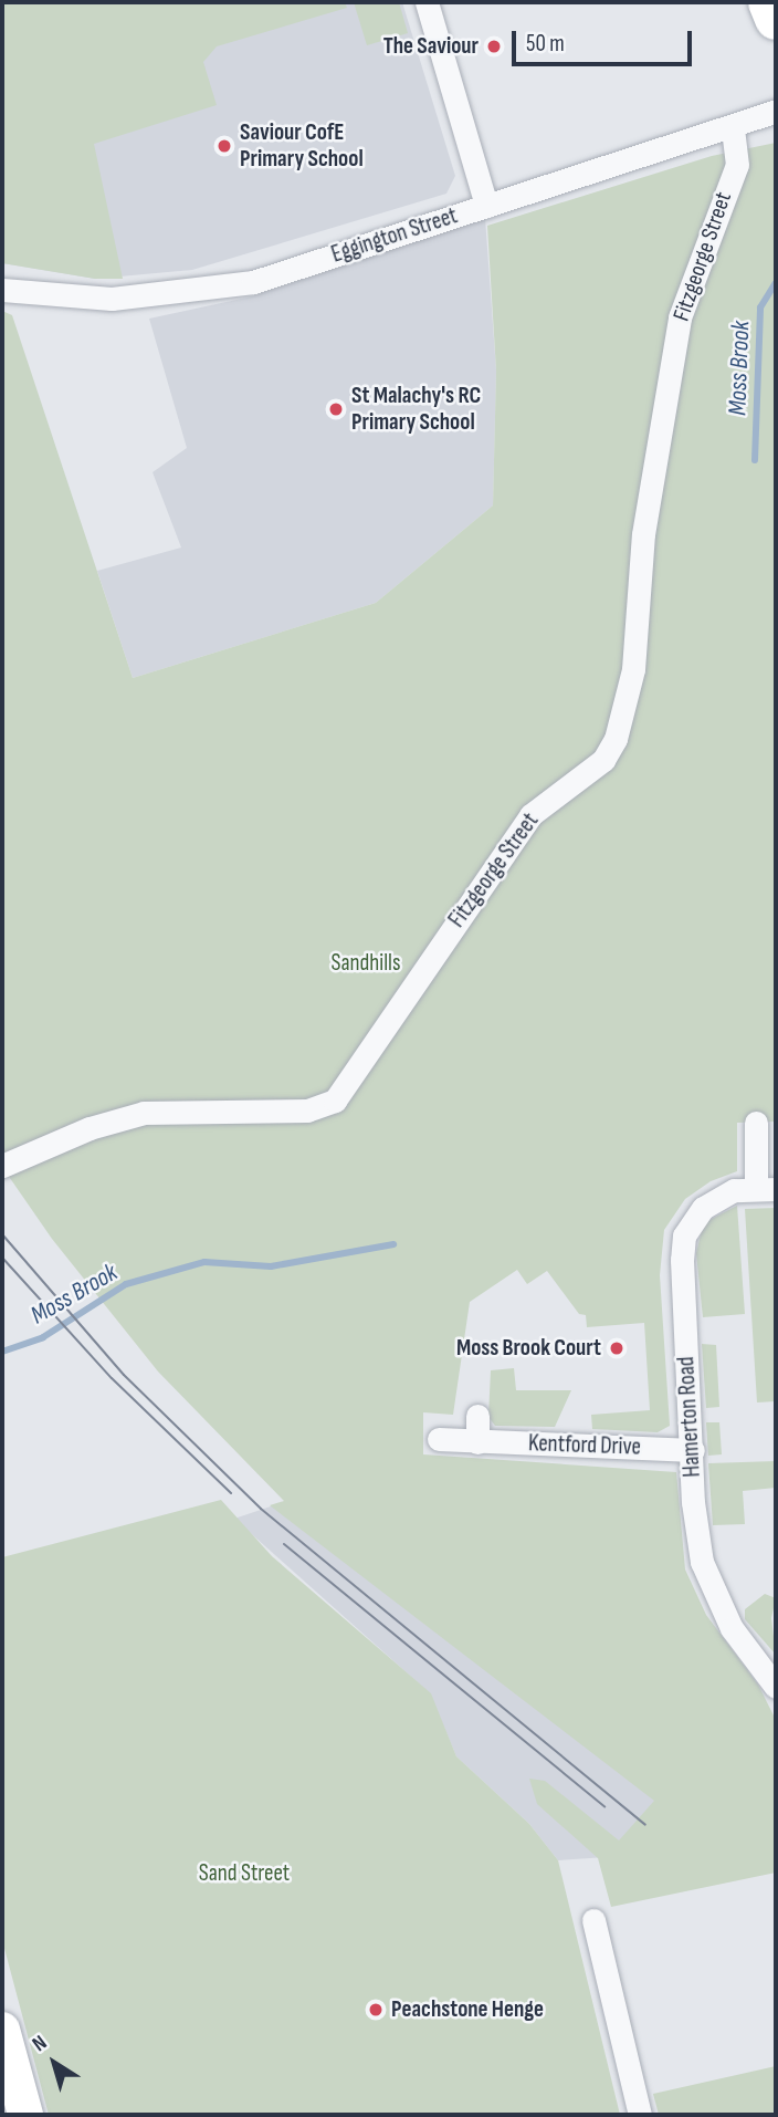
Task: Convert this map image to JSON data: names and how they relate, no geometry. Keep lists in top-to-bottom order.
{
  "streets": {
    "street": [
      "Eggington Street",
      "Fitzgeorge Street",
      "Hamerton Road",
      "Kentford Drive"
    ]
  },
  "crossings": [
    ["Eggington Street", "Fitzgeorge Street"],
    ["Hamerton Road", "Kentford Drive"]
  ],
  "water": ["Moss Brook"],
  "parks": ["Sandhills", "Sand Street"],
  "places": [
    "The Saviour",
    "Saviour CofE Primary School",
    "St Malachy's RC Primary School",
    "Moss Brook Court",
    "Peachstone Henge"
  ],
  "scale_bar": "50 m",
  "north": "top left"
}
